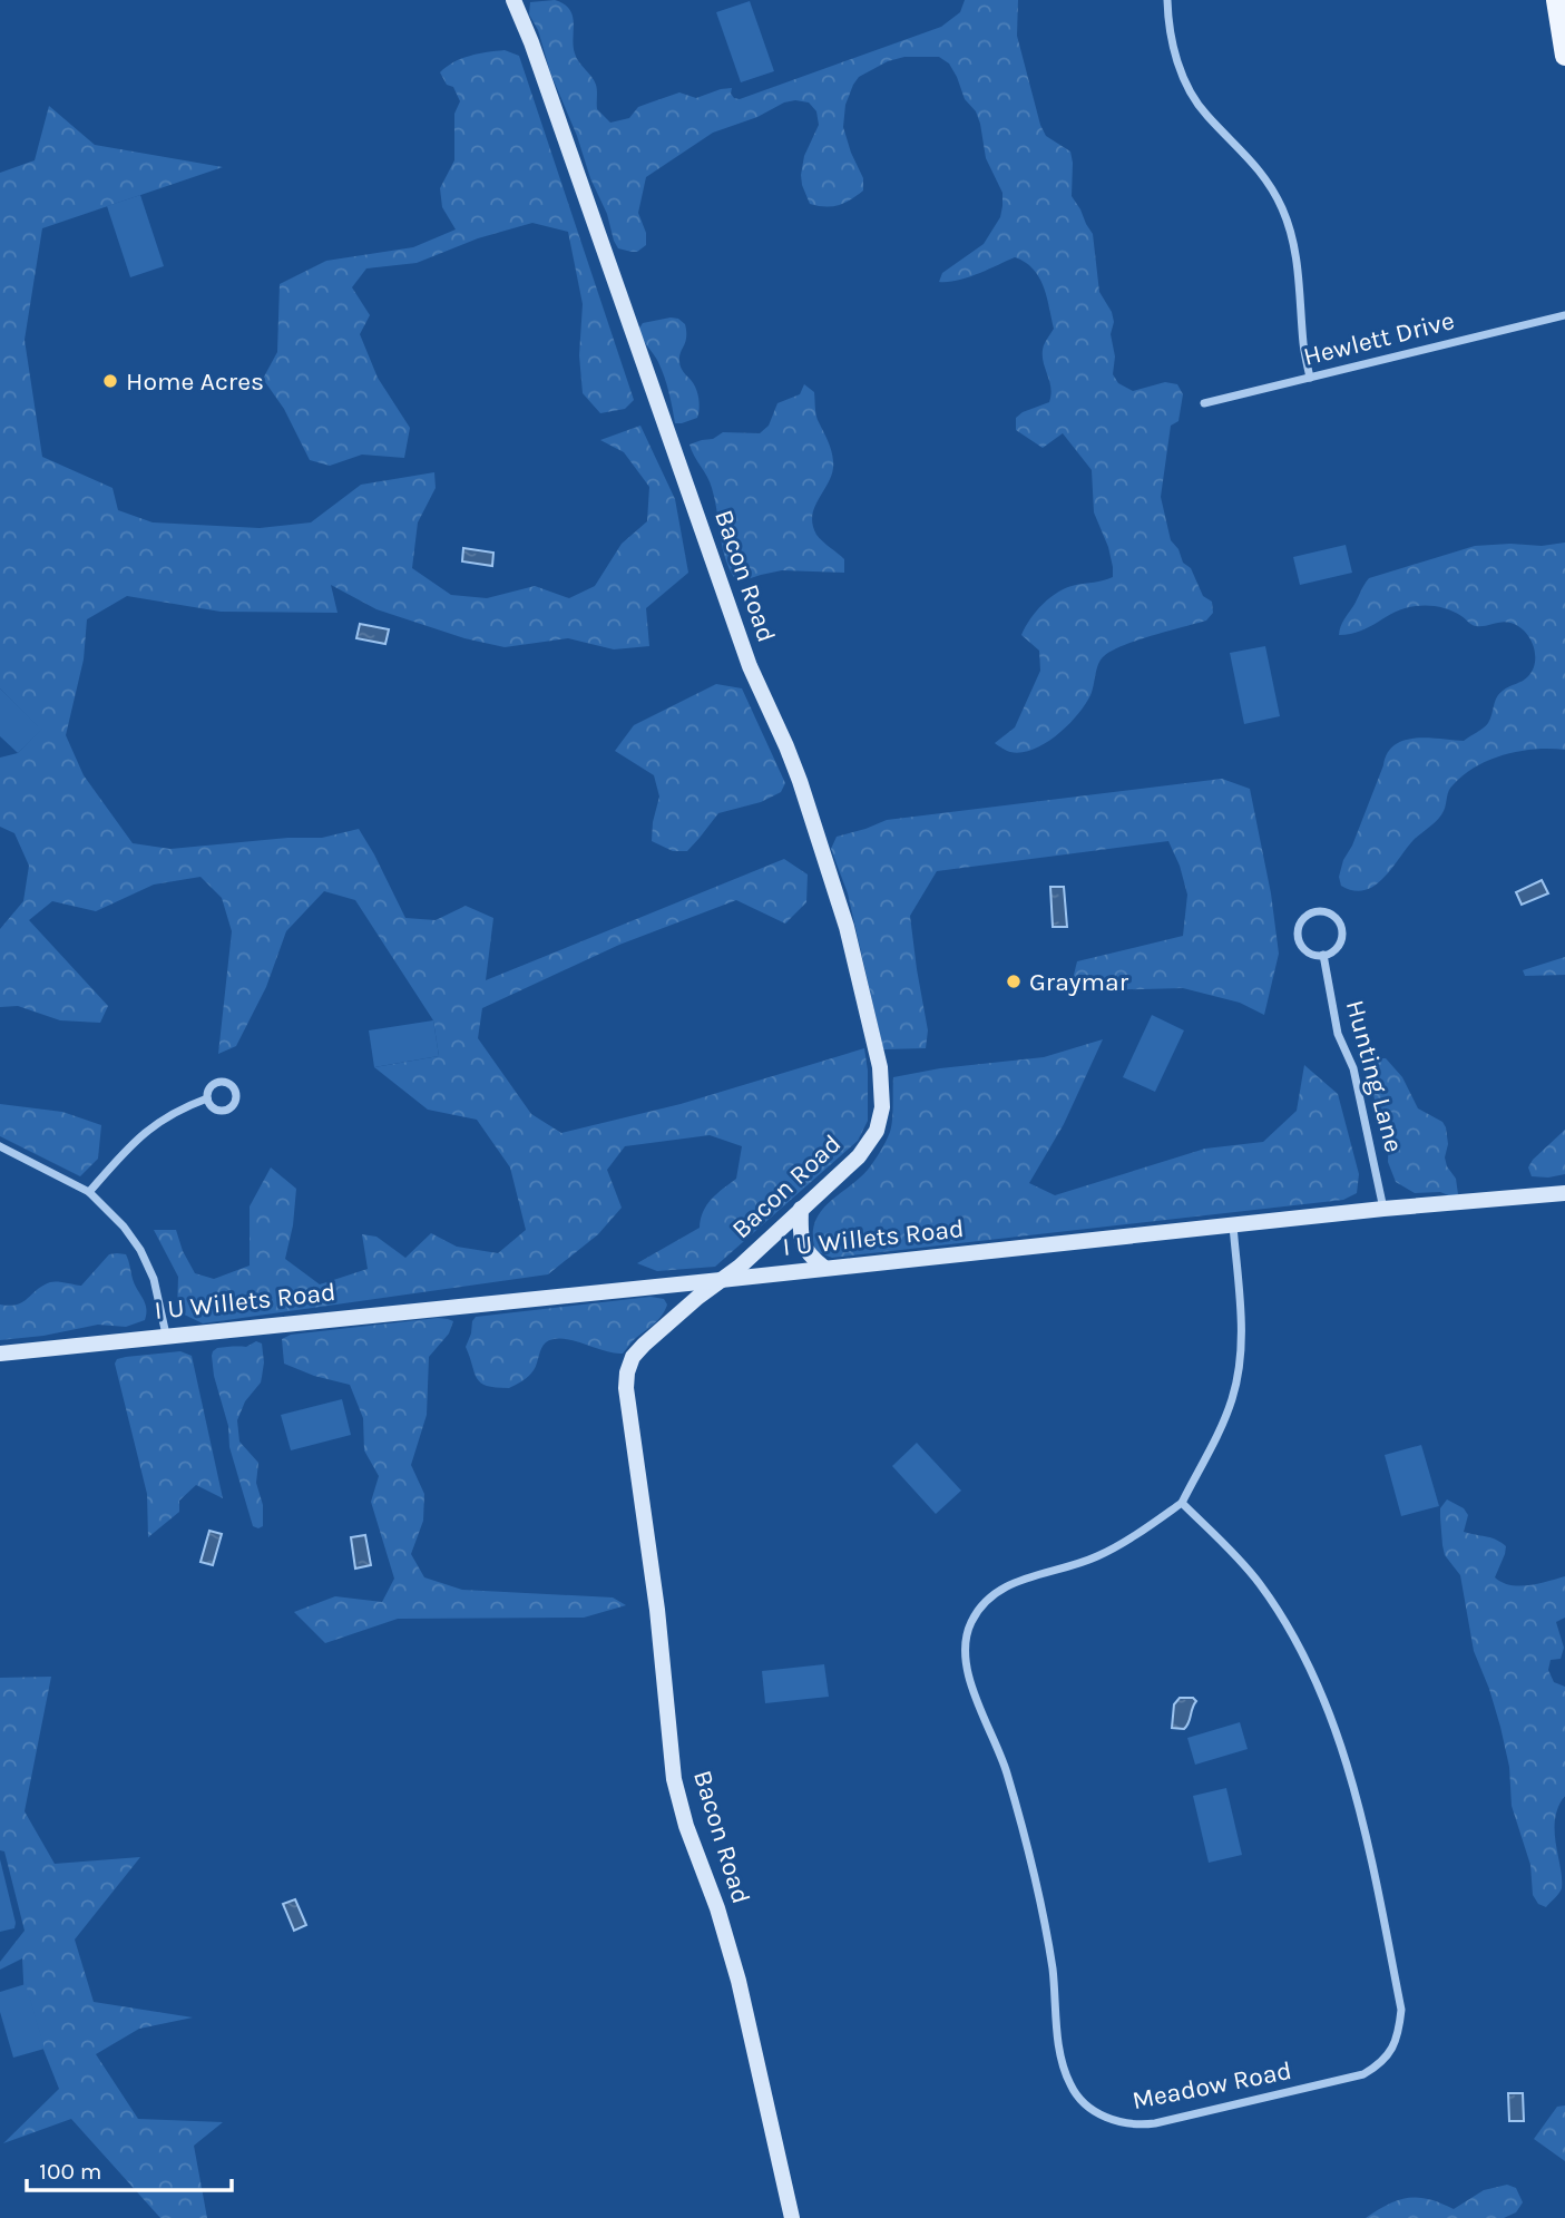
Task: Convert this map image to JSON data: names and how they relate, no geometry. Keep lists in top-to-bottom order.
{
  "streets": {
    "street": [
      "Hewlett Drive",
      "Bacon Road",
      "Hunting Lane",
      "I U Willets Road",
      "Meadow Road"
    ]
  },
  "crossings": [
    ["Bacon Road", "I U Willets Road"],
    ["Hunting Lane", "I U Willets Road"],
    ["I U Willets Road", "Meadow Road"]
  ],
  "places": ["Home Acres", "Graymar"],
  "scale_bar": "100 m"
}
